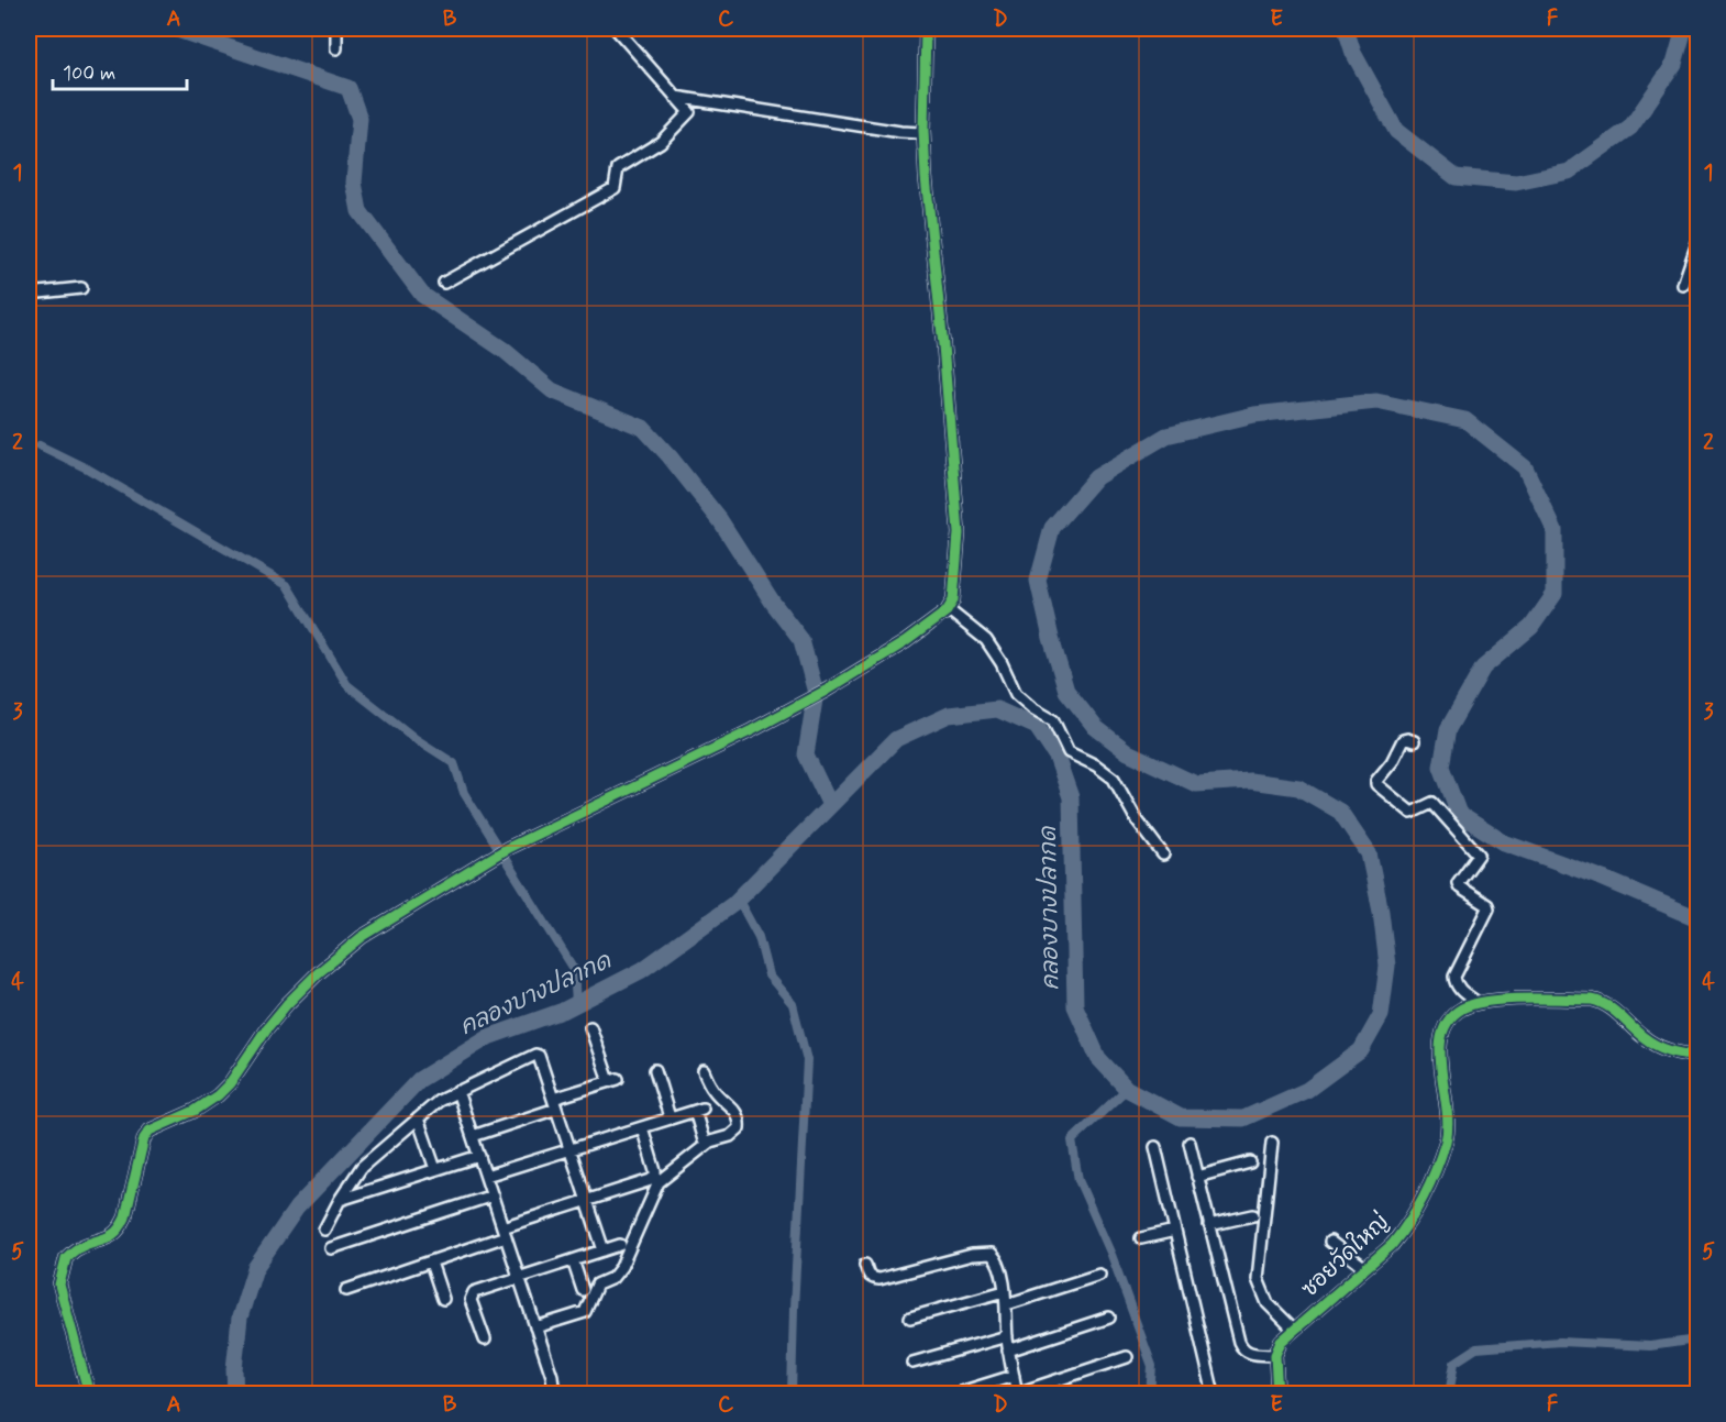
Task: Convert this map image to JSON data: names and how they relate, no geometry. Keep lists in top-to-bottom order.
{
  "streets": {
    "street": ["ซอยวัดใหญ่"]
  },
  "water": ["คลองบางปลากด"],
  "scale_bar": "100 m",
  "grid": {
    "columns": [
      "A",
      "B",
      "C",
      "D",
      "E",
      "F"
    ],
    "rows": [
      "1",
      "2",
      "3",
      "4",
      "5"
    ]
  }
}
